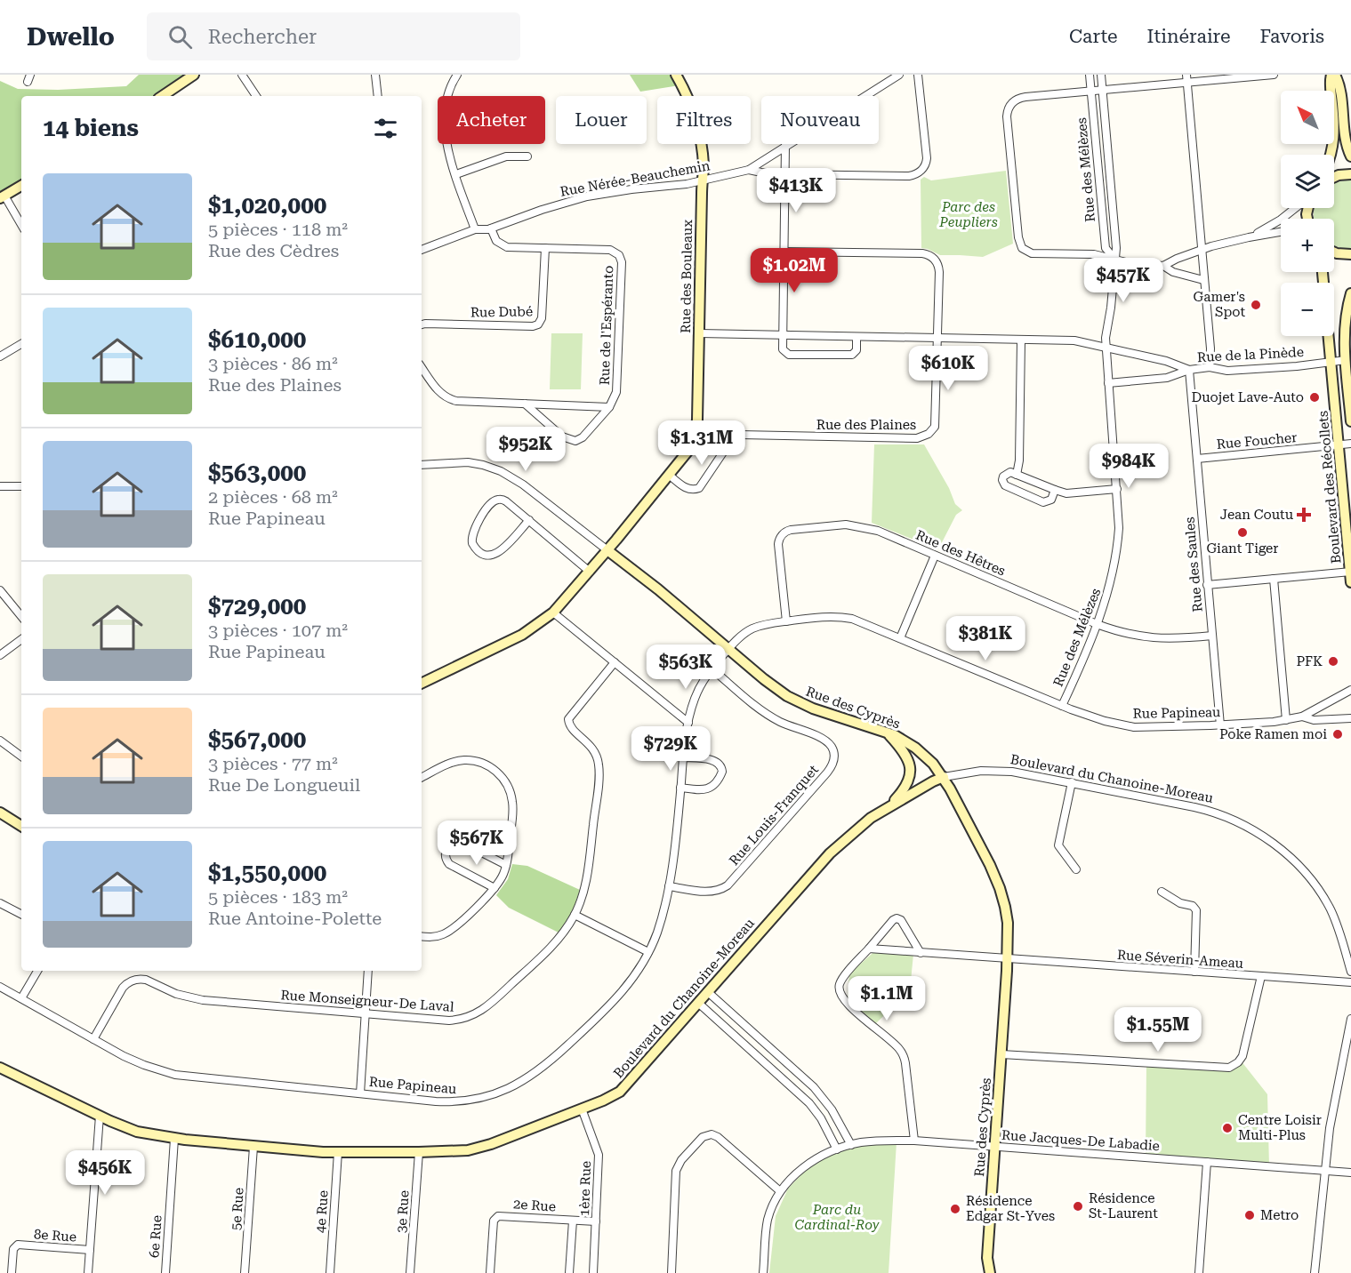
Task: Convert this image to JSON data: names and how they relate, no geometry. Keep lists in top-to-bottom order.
{
  "streets": {
    "street": [
      "Rue des Mélèzes",
      "Rue Nérée-Beauchemin",
      "Rue des Bouleaux",
      "Rue Dubé",
      "Rue de l'Espéranto",
      "Rue de la Pinède",
      "Rue des Plaines",
      "Rue Foucher",
      "Boulevard des Récollets",
      "Rue des Hêtres",
      "Rue des Saules",
      "Rue des Cyprès",
      "Rue Papineau",
      "Boulevard du Chanoine-Moreau",
      "Rue Louis-Franquet",
      "Rue Séverin-Ameau",
      "Rue Monseigneur-De Laval",
      "Rue Jacques-De Labadie",
      "1ère Rue",
      "2e Rue",
      "5e Rue",
      "4e Rue",
      "3e Rue",
      "8e Rue",
      "6e Rue"
    ]
  },
  "crossings": [
    ["Rue des Mélèzes", "Rue de la Pinède"],
    ["Rue des Mélèzes", "Rue des Hêtres"],
    ["Rue des Mélèzes", "Rue Papineau"],
    ["Rue Nérée-Beauchemin", "Rue des Bouleaux"],
    ["Rue Nérée-Beauchemin", "Rue de l'Espéranto"],
    ["Rue des Bouleaux", "Rue de la Pinède"],
    ["Rue des Bouleaux", "Rue des Plaines"],
    ["Rue des Bouleaux", "Rue des Cyprès"],
    ["Rue Dubé", "Rue de l'Espéranto"],
    ["Rue de la Pinède", "Rue des Plaines"],
    ["Rue de la Pinède", "Boulevard des Récollets"],
    ["Rue de la Pinède", "Rue des Saules"],
    ["Rue Foucher", "Boulevard des Récollets"],
    ["Rue Foucher", "Rue des Saules"],
    ["Rue des Hêtres", "Rue des Saules"],
    ["Rue des Hêtres", "Rue Papineau"],
    ["Rue des Saules", "Rue Papineau"],
    ["Rue des Cyprès", "Rue Papineau"],
    ["Rue des Cyprès", "Boulevard du Chanoine-Moreau"],
    ["Rue des Cyprès", "Rue Séverin-Ameau"],
    ["Rue des Cyprès", "Rue Jacques-De Labadie"],
    ["Rue Papineau", "Rue Louis-Franquet"],
    ["Rue Papineau", "Rue Monseigneur-De Laval"],
    ["Boulevard du Chanoine-Moreau", "1ère Rue"],
    ["Boulevard du Chanoine-Moreau", "5e Rue"],
    ["Boulevard du Chanoine-Moreau", "4e Rue"],
    ["Boulevard du Chanoine-Moreau", "3e Rue"],
    ["Boulevard du Chanoine-Moreau", "6e Rue"],
    ["1ère Rue", "2e Rue"]
  ],
  "parks": ["Parc des Peupliers", "Parc du Cardinal-Roy"],
  "places": {
    "other": [
      "Gamer's Spot",
      "Duojet Lave-Auto",
      "Giant Tiger",
      "PFK",
      "Poke Ramen moi",
      "Centre Loisir Multi-Plus",
      "Résidence St-Laurent",
      "Résidence Edgar St-Yves",
      "Metro"
    ],
    "health": ["Jean Coutu"]
  },
  "north": "top left",
  "page": {
    "header": "Dwello",
    "search": "Rechercher",
    "nav": ["Carte", "Itinéraire", "Favoris"],
    "map_buttons": ["+", "−"],
    "chip": [
      "Acheter",
      "Louer",
      "Filtres",
      "Nouveau"
    ],
    "heading": "14 biens",
    "list": [
      {
        "name": "$1,020,000",
        "note": "5 pièces · 118 m² · Rue des Cèdres"
      },
      {
        "name": "$610,000",
        "note": "3 pièces · 86 m² · Rue des Plaines"
      },
      {
        "name": "$563,000",
        "note": "2 pièces · 68 m² · Rue Papineau"
      },
      {
        "name": "$729,000",
        "note": "3 pièces · 107 m² · Rue Papineau"
      },
      {
        "name": "$567,000",
        "note": "3 pièces · 77 m² · Rue De Longueuil"
      },
      {
        "name": "$1,550,000",
        "note": "5 pièces · 183 m² · Rue Antoine-Polette"
      }
    ],
    "price": [
      "$413K",
      "$1.02M",
      "$457K",
      "$610K",
      "$1.31M",
      "$952K",
      "$984K",
      "$381K",
      "$563K",
      "$729K",
      "$567K",
      "$1.1M",
      "$1.55M",
      "$456K"
    ]
  }
}
